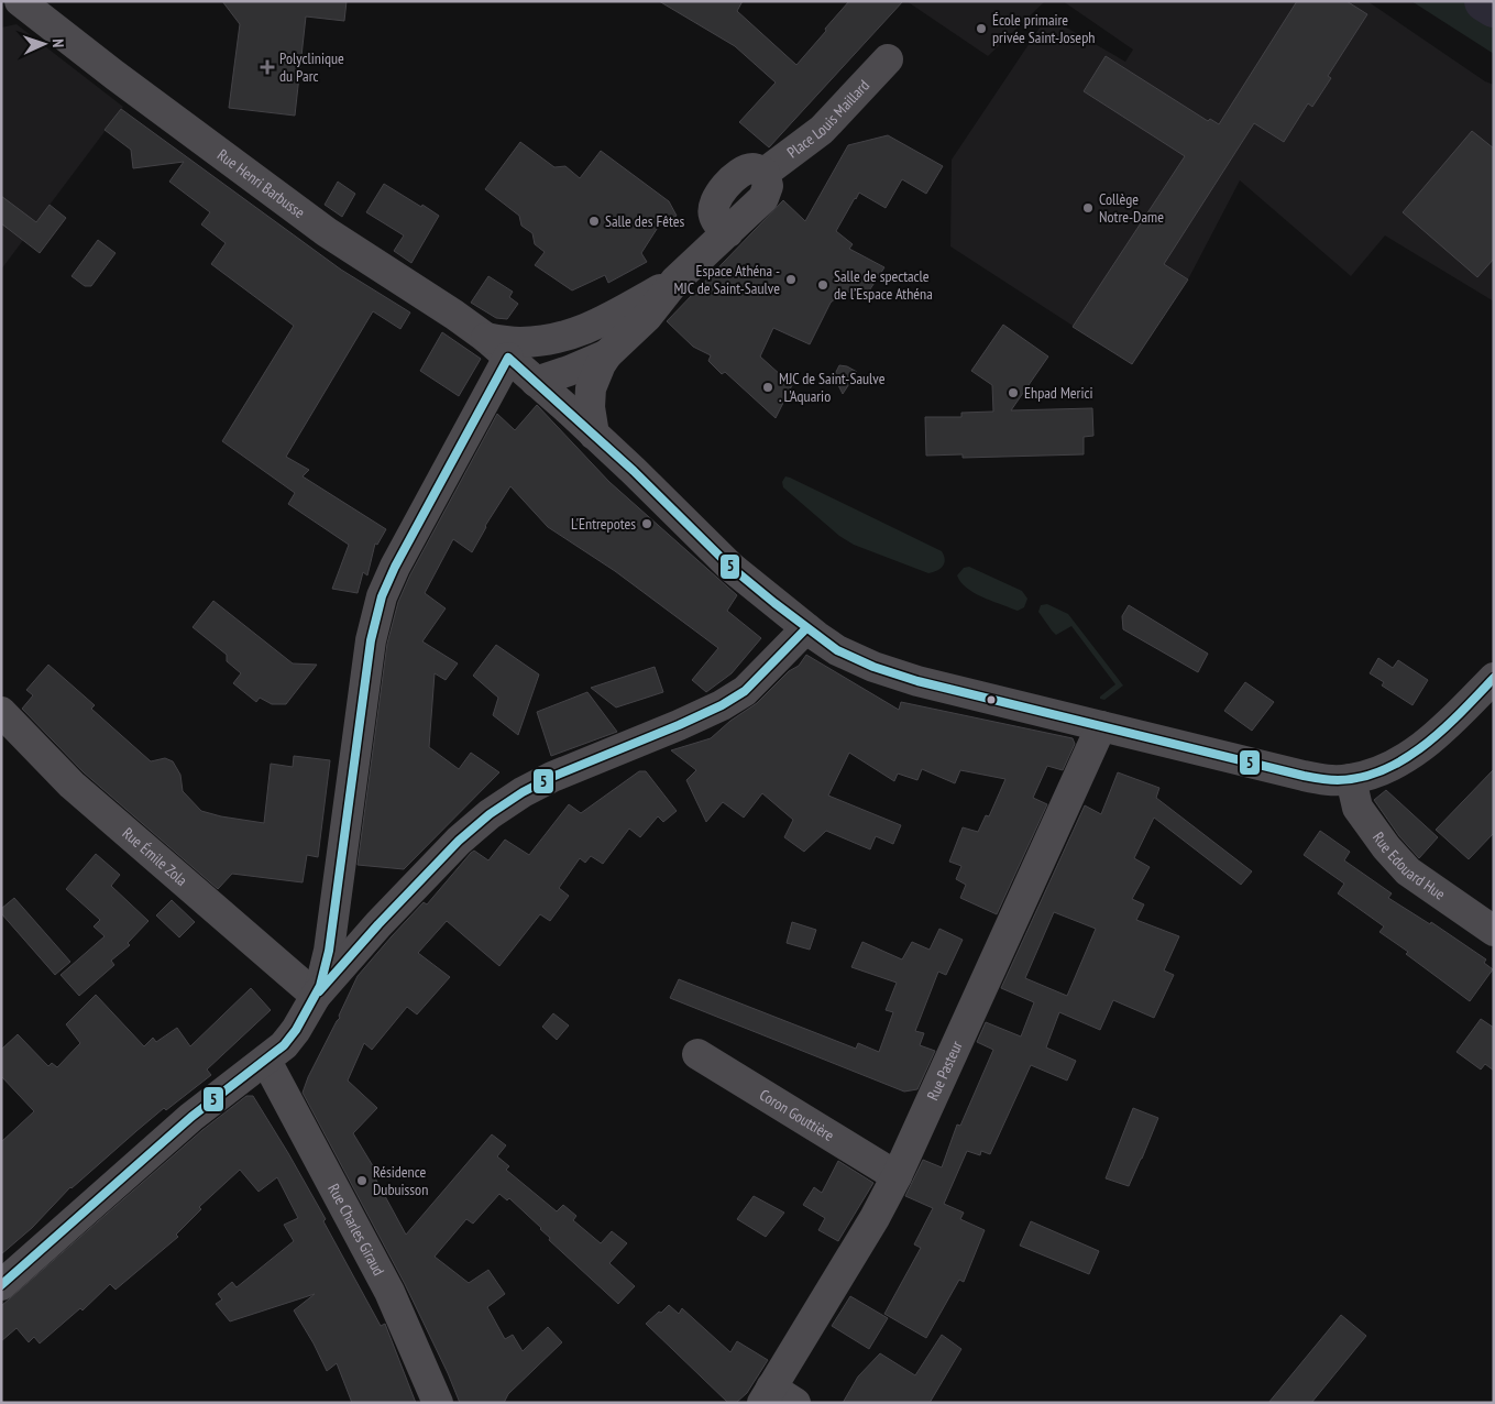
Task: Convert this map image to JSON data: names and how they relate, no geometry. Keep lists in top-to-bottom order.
{
  "streets": {
    "street": [
      "Place Louis Maillard",
      "Rue Henri Barbusse",
      "Rue Émile Zola",
      "Rue Edouard Hue",
      "Rue Pasteur",
      "Coron Gouttière",
      "Rue Charles Giraud"
    ]
  },
  "crossings": [
    ["Place Louis Maillard", "Rue Henri Barbusse"],
    ["Rue Henri Barbusse", "Rue Edouard Hue"],
    ["Rue Henri Barbusse", "Rue Pasteur"],
    ["Rue Pasteur", "Coron Gouttière"]
  ],
  "places": {
    "other": [
      "École primaire privée Saint-Joseph",
      "Collège Notre-Dame",
      "Salle des Fêtes",
      "Espace Athéna - MJC de Saint-Saulve",
      "Salle de spectacle de l’Espace Athéna",
      "MJC de Saint-Saulve . L'Aquario",
      "Ehpad Merici",
      "L'Entrepotes",
      "Résidence Dubuisson"
    ],
    "health": ["Polyclinique du Parc"]
  },
  "lines": ["transit line 5"],
  "north": "right"
}
